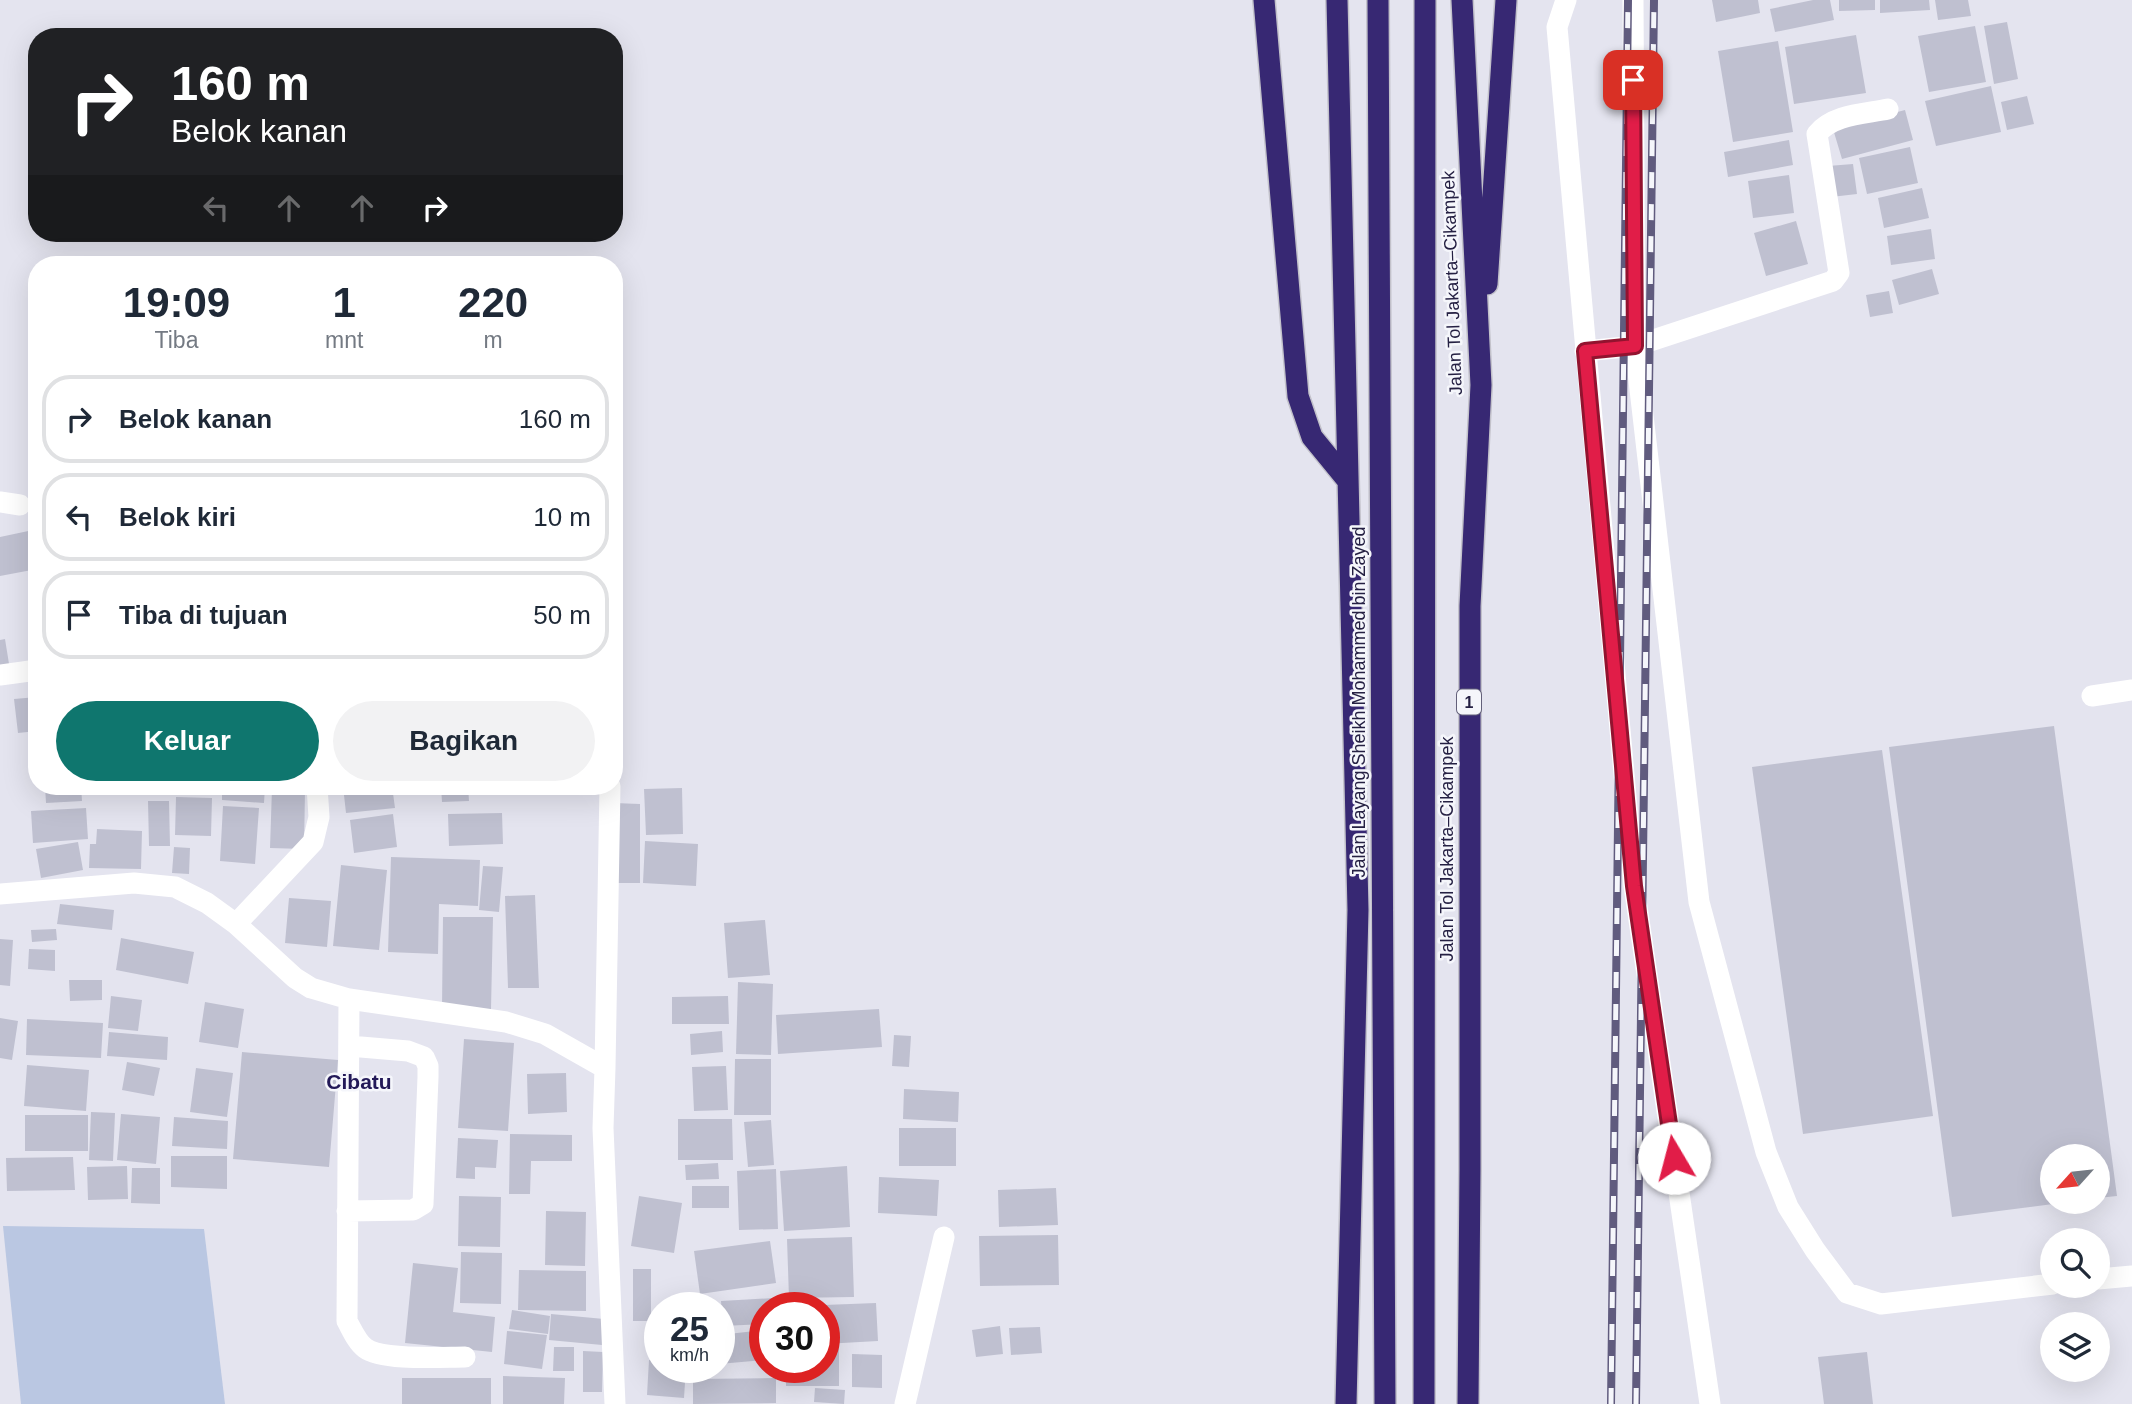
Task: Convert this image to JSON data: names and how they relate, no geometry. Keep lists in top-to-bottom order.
{
  "streets": {
    "highway": ["Jalan Tol Jakarta–Cikampek", "Jalan Layang Sheikh Mohammed bin Zayed", "1"]
  },
  "districts": ["Cibatu"],
  "north": "bottom left",
  "page": {
    "turn": ["160 m", "Belok kanan"],
    "eta": [
      "19:09",
      "Tiba",
      "1",
      "mnt",
      "220",
      "m"
    ],
    "list": [
      {
        "name": "Belok kanan",
        "value": "160 m"
      },
      {
        "name": "Belok kiri",
        "value": "10 m"
      },
      {
        "name": "Tiba di tujuan",
        "value": "50 m"
      }
    ],
    "buttons": ["Keluar", "Bagikan"],
    "speed": "25 km/h",
    "limit": "30"
  }
}
